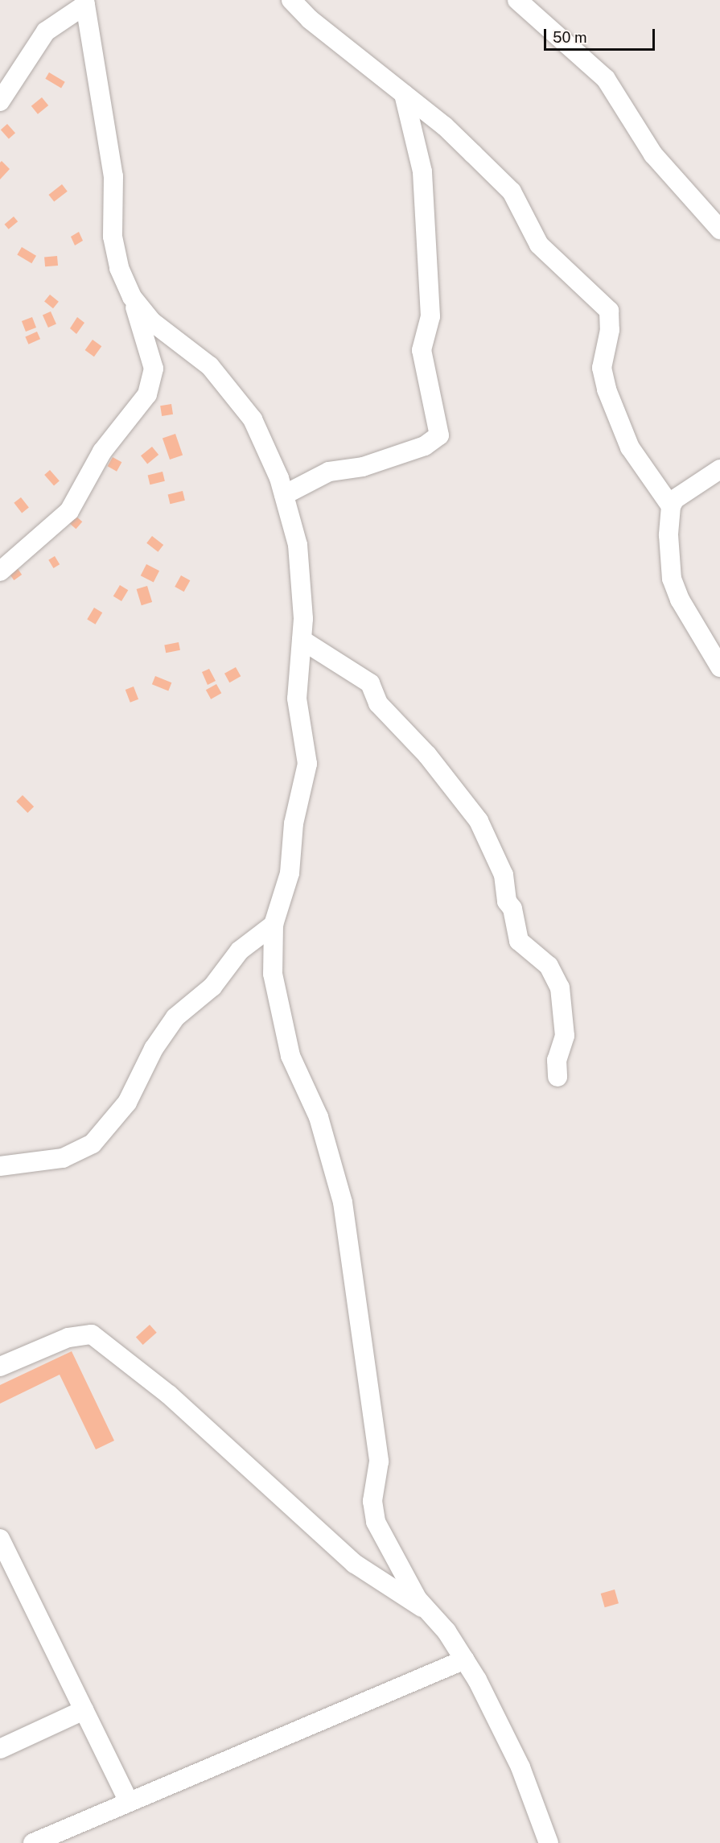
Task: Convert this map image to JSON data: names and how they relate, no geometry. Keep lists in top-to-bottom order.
{
  "scale_bar": "50 m"
}
